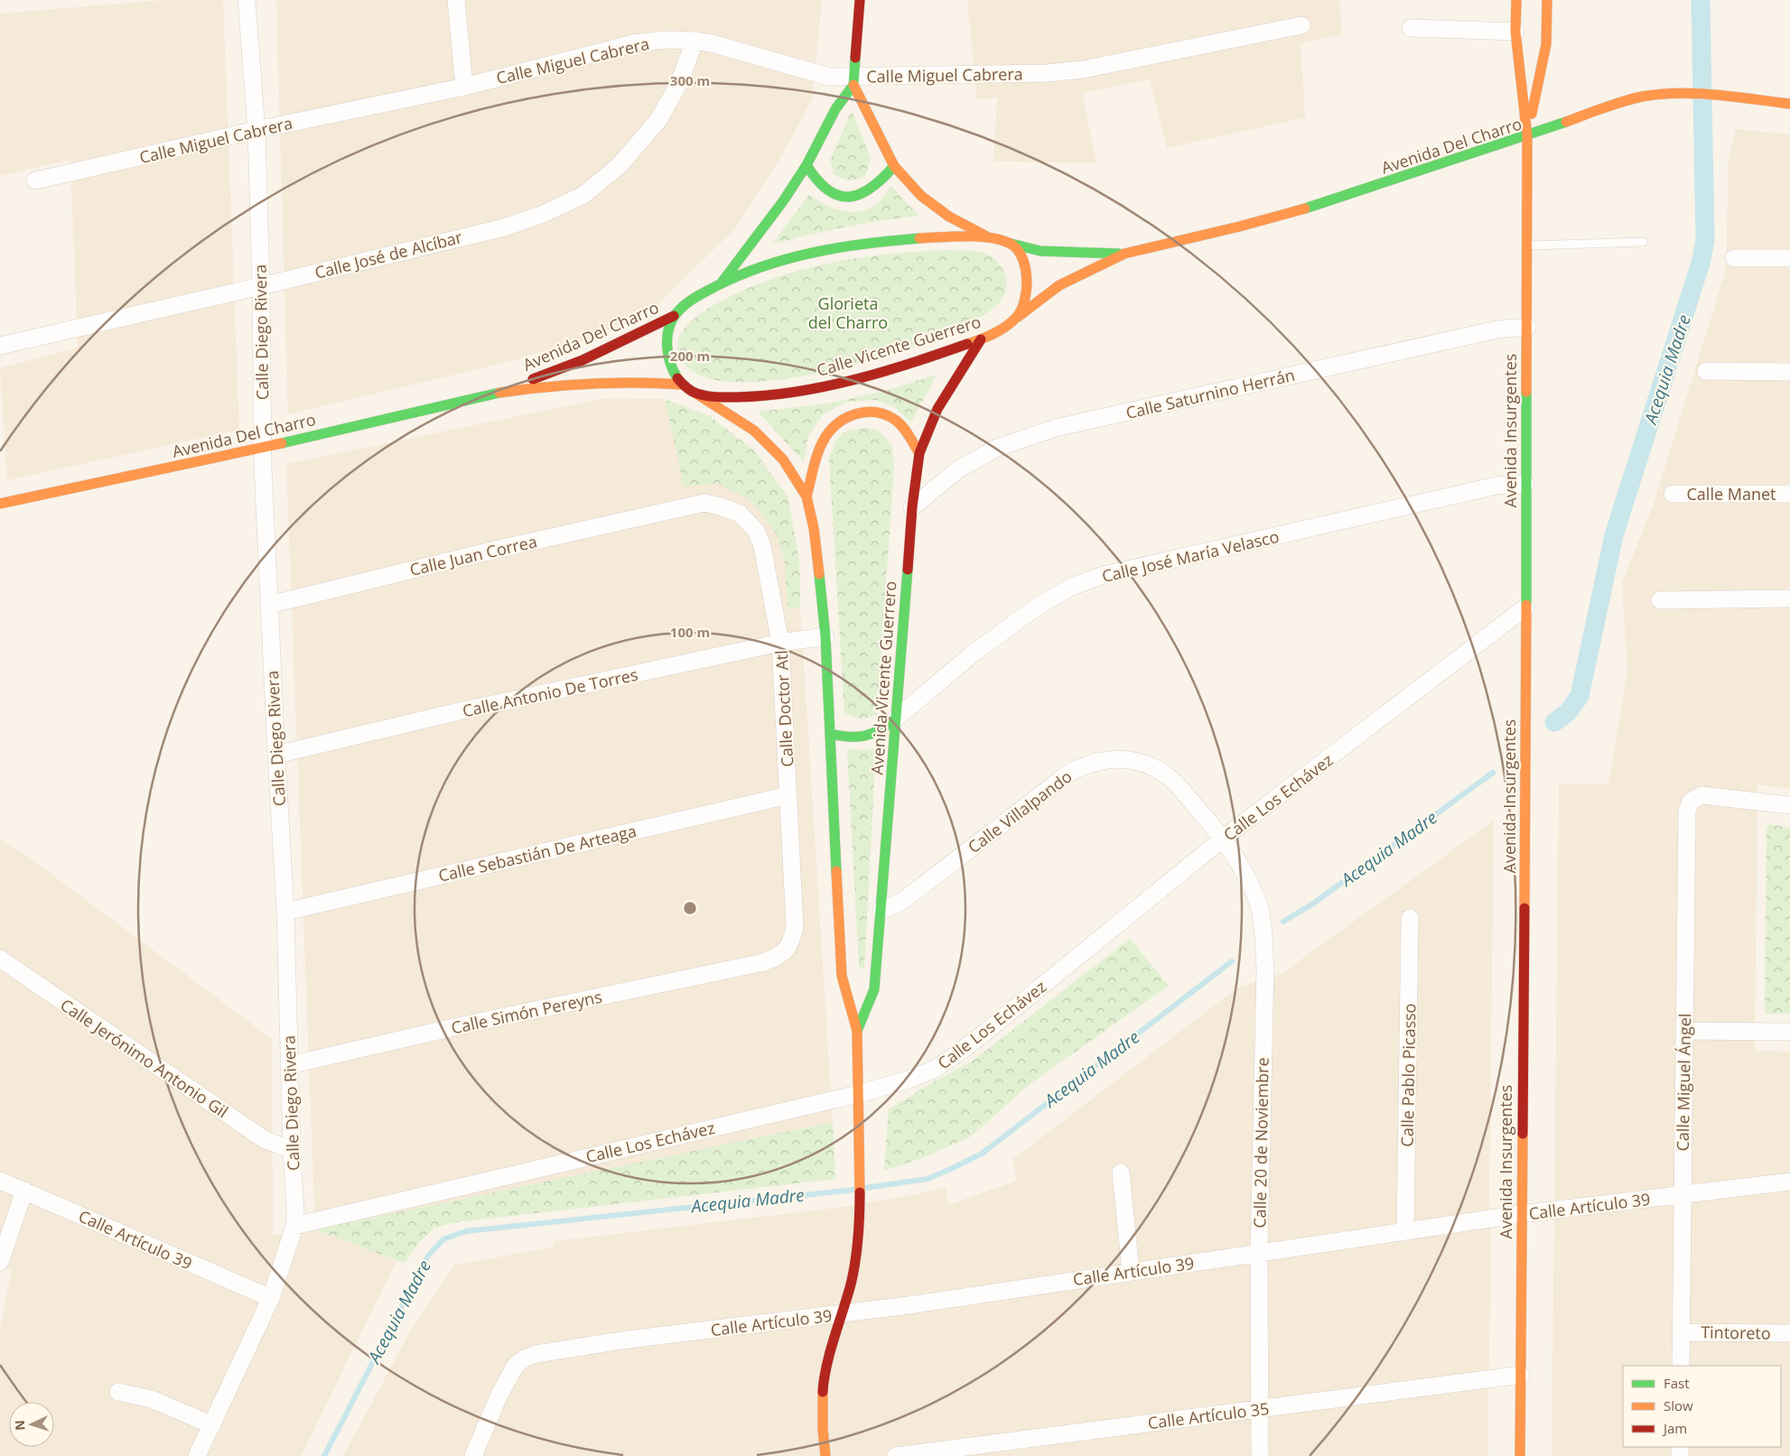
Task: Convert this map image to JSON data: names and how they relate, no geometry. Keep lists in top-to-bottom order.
{
  "streets": {
    "street": [
      "Calle Miguel Cabrera",
      "Avenida Del Charro",
      "Calle José de Alcíbar",
      "Calle Diego Rivera",
      "Calle Vicente Guerrero",
      "Calle Saturnino Herrán",
      "Avenida Insurgentes",
      "Calle Manet",
      "Calle Juan Correa",
      "Calle José María Velasco",
      "Avenida Vicente Guerrero",
      "Calle Antonio De Torres",
      "Calle Doctor Atl",
      "Calle Los Echávez",
      "Calle Villalpando",
      "Calle Sebastián De Arteaga",
      "Calle Simón Pereyns",
      "Calle Jerónimo Antonio Gil",
      "Calle Pablo Picasso",
      "Calle Miguel Ángel",
      "Calle 20 de Noviembre",
      "Calle Artículo 39",
      "Tintoreto",
      "Calle Artículo 35"
    ]
  },
  "crossings": [
    ["Calle Miguel Cabrera", "Calle José de Alcíbar"],
    ["Calle Miguel Cabrera", "Calle Diego Rivera"],
    ["Avenida Del Charro", "Calle Diego Rivera"],
    ["Avenida Del Charro", "Calle Vicente Guerrero"],
    ["Avenida Del Charro", "Avenida Insurgentes"],
    ["Calle José de Alcíbar", "Calle Diego Rivera"],
    ["Calle Diego Rivera", "Calle Juan Correa"],
    ["Calle Diego Rivera", "Calle Antonio De Torres"],
    ["Calle Diego Rivera", "Calle Los Echávez"],
    ["Calle Diego Rivera", "Calle Sebastián De Arteaga"],
    ["Calle Diego Rivera", "Calle Simón Pereyns"],
    ["Calle Diego Rivera", "Calle Jerónimo Antonio Gil"],
    ["Calle Diego Rivera", "Calle Artículo 39"],
    ["Calle Vicente Guerrero", "Avenida Vicente Guerrero"],
    ["Calle Saturnino Herrán", "Avenida Insurgentes"],
    ["Calle Saturnino Herrán", "Avenida Vicente Guerrero"],
    ["Avenida Insurgentes", "Calle José María Velasco"],
    ["Avenida Insurgentes", "Calle Los Echávez"],
    ["Avenida Insurgentes", "Calle Artículo 39"],
    ["Avenida Insurgentes", "Calle Artículo 35"],
    ["Calle Juan Correa", "Calle Doctor Atl"],
    ["Calle José María Velasco", "Avenida Vicente Guerrero"],
    ["Avenida Vicente Guerrero", "Calle Antonio De Torres"],
    ["Avenida Vicente Guerrero", "Calle Los Echávez"],
    ["Avenida Vicente Guerrero", "Calle Villalpando"],
    ["Avenida Vicente Guerrero", "Calle Artículo 39"],
    ["Calle Antonio De Torres", "Calle Doctor Atl"],
    ["Calle Doctor Atl", "Calle Sebastián De Arteaga"],
    ["Calle Doctor Atl", "Calle Simón Pereyns"],
    ["Calle Los Echávez", "Calle Villalpando"],
    ["Calle Los Echávez", "Calle 20 de Noviembre"],
    ["Calle Villalpando", "Calle 20 de Noviembre"],
    ["Calle Pablo Picasso", "Calle Artículo 39"],
    ["Calle Miguel Ángel", "Calle Artículo 39"],
    ["Calle Miguel Ángel", "Tintoreto"],
    ["Calle 20 de Noviembre", "Calle Artículo 39"],
    ["Calle 20 de Noviembre", "Calle Artículo 35"]
  ],
  "water": ["Acequia Madre"],
  "parks": ["Glorieta del Charro"],
  "legend": ["Fast", "Slow", "Jam"],
  "north": "left",
  "rings": ["300 m", "200 m", "100 m"]
}
